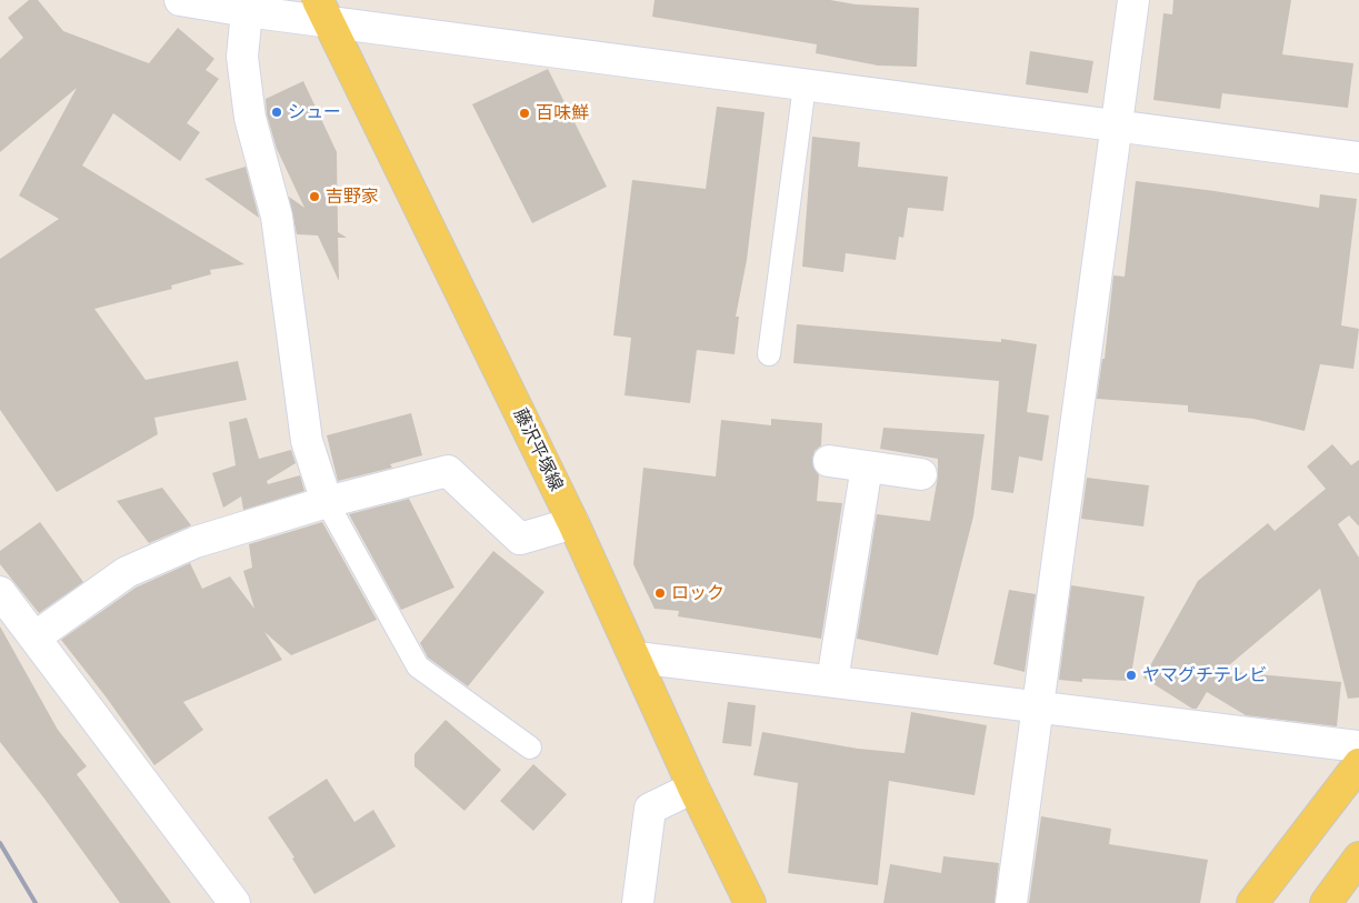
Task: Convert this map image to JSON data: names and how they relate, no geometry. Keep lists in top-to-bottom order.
{
  "streets": {
    "main road": ["藤沢平塚線"]
  },
  "places": [
    "シュー",
    "百味鮮",
    "吉野家",
    "ロック",
    "ヤマグチテレビ"
  ]
}
